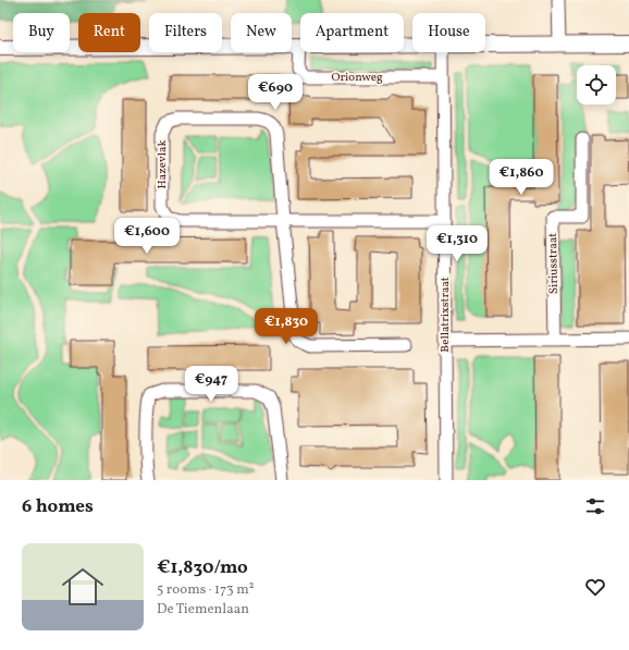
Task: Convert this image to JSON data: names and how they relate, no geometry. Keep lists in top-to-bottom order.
{
  "streets": {
    "street": [
      "Orionweg",
      "Hazevlak",
      "Siriusstraat",
      "Bellatrixstraat"
    ]
  },
  "crossings": [
    ["Orionweg", "Bellatrixstraat"],
    ["Hazevlak", "Bellatrixstraat"]
  ],
  "page": {
    "chip": [
      "Buy",
      "Rent",
      "Filters",
      "New",
      "Apartment",
      "House"
    ],
    "price": [
      "€690",
      "€1,860",
      "€1,600",
      "€1,310",
      "€1,830",
      "€947"
    ],
    "heading": "6 homes",
    "list": [
      {
        "name": "€1,830/mo",
        "note": "5 rooms · 173 m² · De Tiemenlaan"
      }
    ]
  }
}
